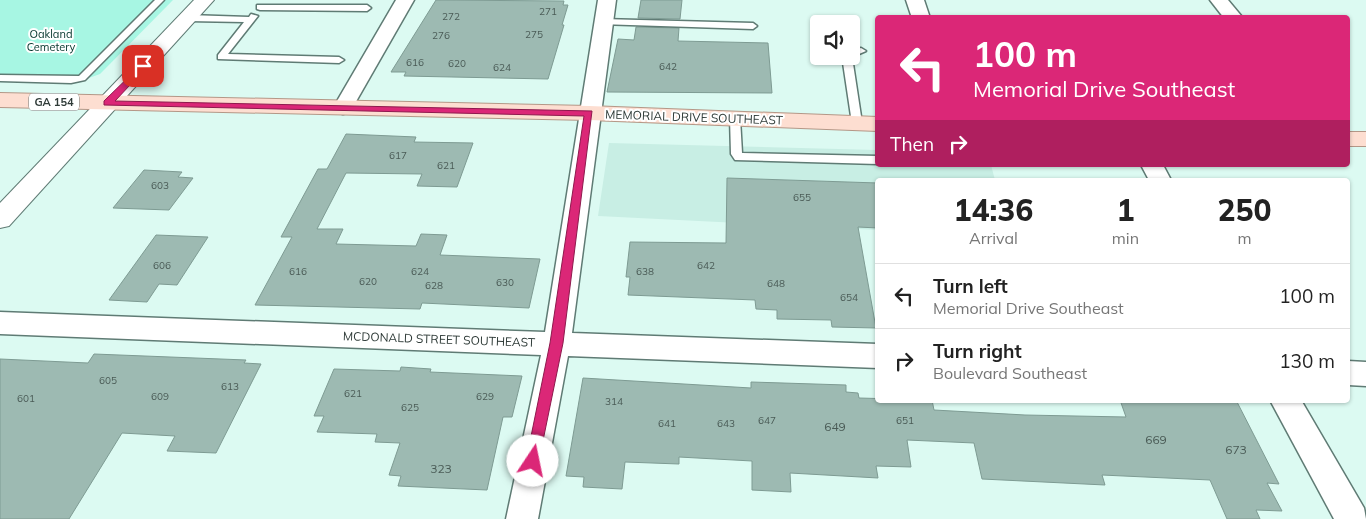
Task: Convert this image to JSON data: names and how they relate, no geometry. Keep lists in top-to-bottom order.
{
  "streets": {
    "main road": ["GA 154", "MEMORIAL DRIVE SOUTHEAST"],
    "street": ["MCDONALD STREET SOUTHEAST"]
  },
  "parks": ["Oakland Cemetery"],
  "house_numbers": [
    "271",
    "272",
    "275",
    "276",
    "616",
    "620",
    "642",
    "624",
    "617",
    "621",
    "603",
    "655",
    "606",
    "642",
    "616",
    "624",
    "638",
    "620",
    "630",
    "648",
    "628",
    "654",
    "605",
    "613",
    "621",
    "609",
    "629",
    "601",
    "314",
    "625",
    "647",
    "651",
    "641",
    "643",
    "649",
    "669",
    "673",
    "323"
  ],
  "page": {
    "turn": ["100 m", "Memorial Drive Southeast"],
    "then": "Then",
    "eta": [
      "14:36",
      "Arrival",
      "1",
      "min",
      "250",
      "m"
    ],
    "list": [
      {
        "name": "Turn left",
        "note": "Memorial Drive Southeast",
        "value": "100 m"
      },
      {
        "name": "Turn right",
        "note": "Boulevard Southeast",
        "value": "130 m"
      }
    ]
  }
}
